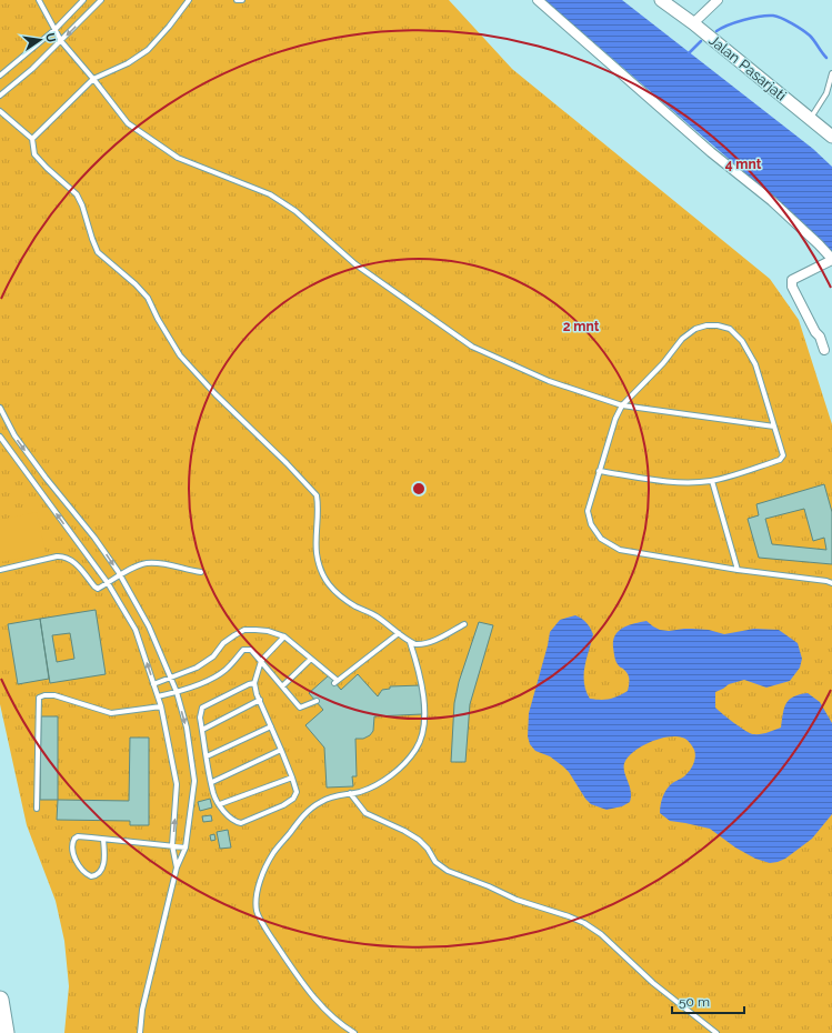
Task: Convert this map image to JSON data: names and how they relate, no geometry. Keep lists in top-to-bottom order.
{
  "streets": {
    "main road": ["Jalan Pasarjati"]
  },
  "scale_bar": "50 m",
  "north": "right",
  "rings": ["4 mnt", "2 mnt"]
}
